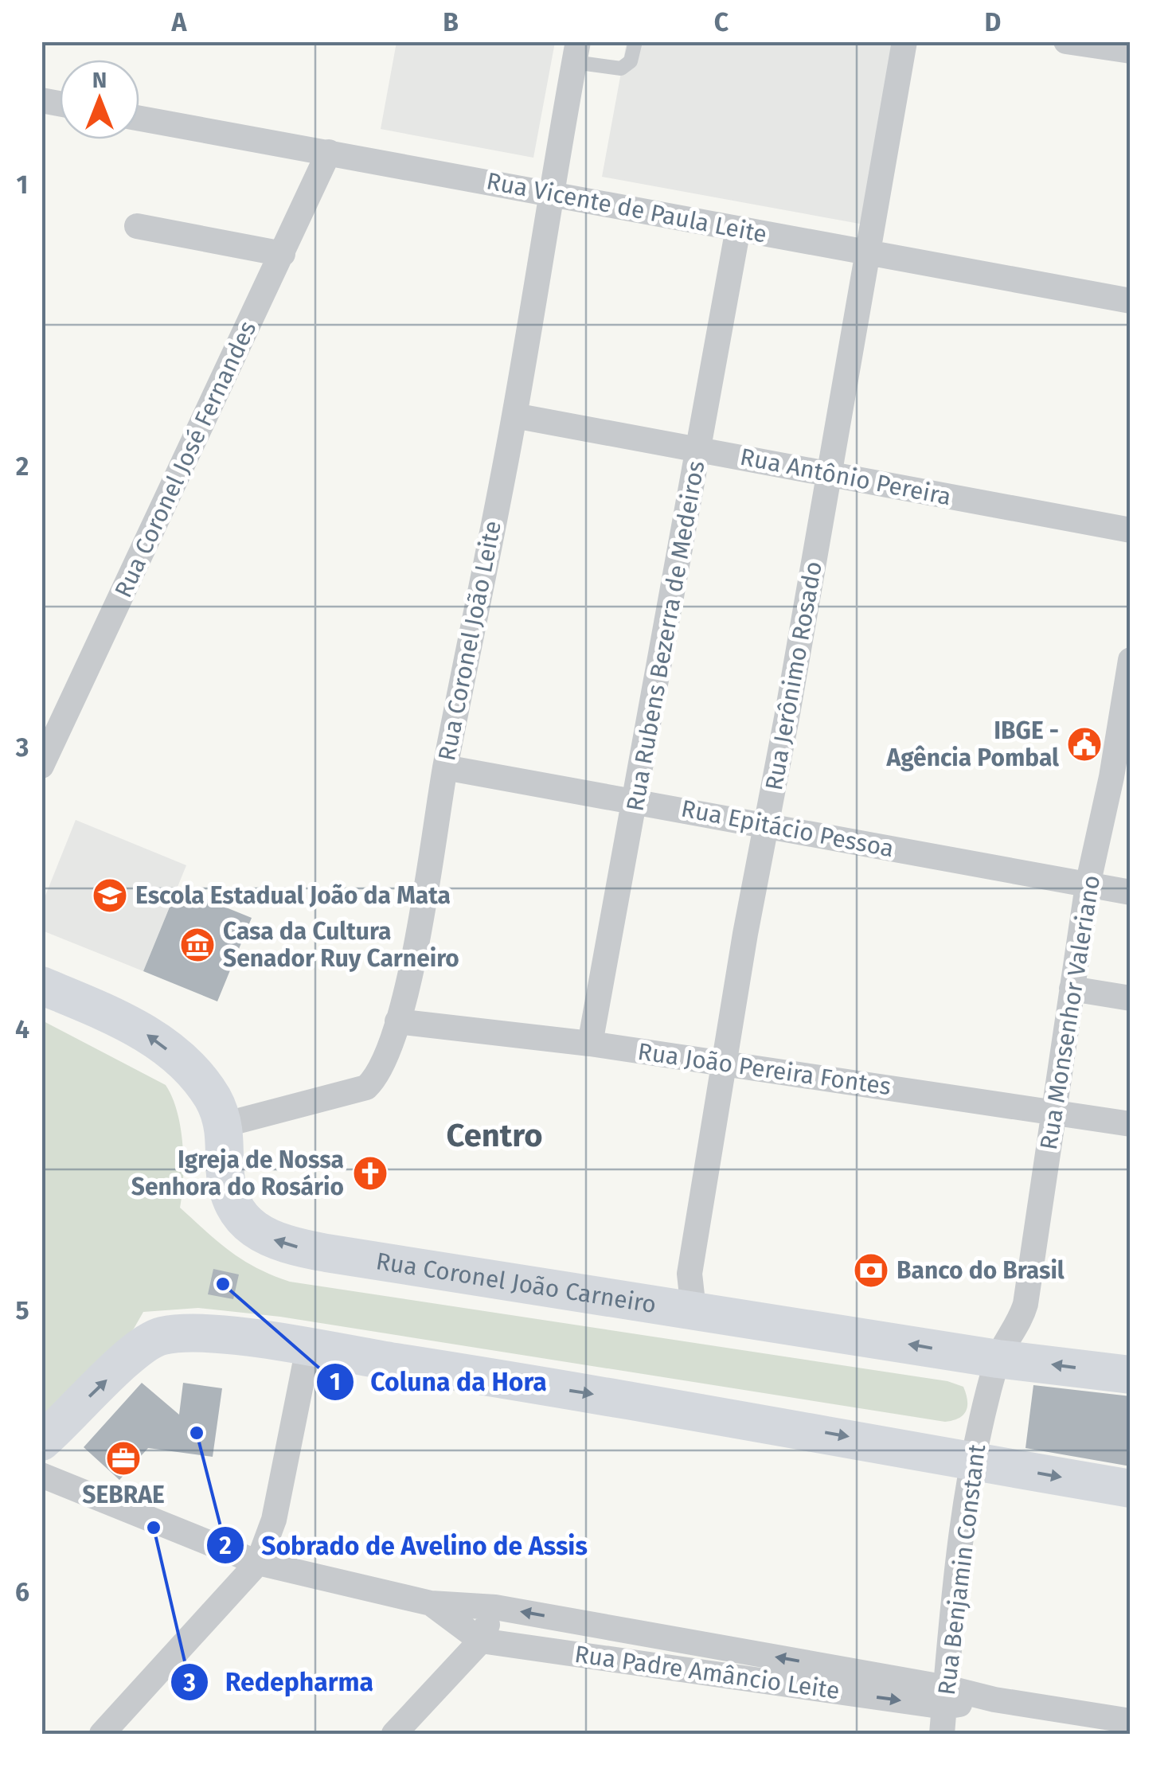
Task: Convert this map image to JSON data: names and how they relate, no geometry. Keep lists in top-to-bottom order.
{
  "streets": {
    "main road": ["Rua Coronel João Carneiro"],
    "street": [
      "Rua Vicente de Paula Leite",
      "Rua Coronel José Fernandes",
      "Rua Antônio Pereira",
      "Rua Rubens Bezerra de Medeiros",
      "Rua Coronel João Leite",
      "Rua Jerônimo Rosado",
      "Rua Epitácio Pessoa",
      "Rua Monsenhor Valeriano",
      "Rua João Pereira Fontes",
      "Rua Benjamin Constant",
      "Rua Padre Amâncio Leite"
    ]
  },
  "crossings": [
    ["Rua Vicente de Paula Leite", "Rua Coronel José Fernandes"],
    ["Rua Vicente de Paula Leite", "Rua Rubens Bezerra de Medeiros"],
    ["Rua Vicente de Paula Leite", "Rua Coronel João Leite"],
    ["Rua Vicente de Paula Leite", "Rua Jerônimo Rosado"],
    ["Rua Antônio Pereira", "Rua Rubens Bezerra de Medeiros"],
    ["Rua Antônio Pereira", "Rua Coronel João Leite"],
    ["Rua Antônio Pereira", "Rua Jerônimo Rosado"],
    ["Rua Rubens Bezerra de Medeiros", "Rua Epitácio Pessoa"],
    ["Rua Rubens Bezerra de Medeiros", "Rua João Pereira Fontes"],
    ["Rua Coronel João Leite", "Rua Epitácio Pessoa"],
    ["Rua Coronel João Leite", "Rua João Pereira Fontes"],
    ["Rua Coronel João Leite", "Rua Coronel João Carneiro"],
    ["Rua Jerônimo Rosado", "Rua Epitácio Pessoa"],
    ["Rua Jerônimo Rosado", "Rua João Pereira Fontes"],
    ["Rua Jerônimo Rosado", "Rua Coronel João Carneiro"],
    ["Rua Epitácio Pessoa", "Rua Monsenhor Valeriano"],
    ["Rua Monsenhor Valeriano", "Rua João Pereira Fontes"],
    ["Rua Monsenhor Valeriano", "Rua Coronel João Carneiro"],
    ["Rua Monsenhor Valeriano", "Rua Benjamin Constant"],
    ["Rua Coronel João Carneiro", "Rua Benjamin Constant"],
    ["Rua Benjamin Constant", "Rua Padre Amâncio Leite"]
  ],
  "districts": ["Centro"],
  "places": {
    "public building": ["IBGE - Agência Pombal"],
    "school or university": ["Escola Estadual João da Mata"],
    "museum": ["Casa da Cultura Senador Ruy Carneiro"],
    "church": ["Igreja de Nossa Senhora do Rosário"],
    "bank": ["Banco do Brasil"],
    "other": ["Coluna da Hora", "Sobrado de Avelino de Assis", "Redepharma"],
    "office": ["SEBRAE"]
  },
  "north": "top",
  "grid": {
    "columns": [
      "A",
      "B",
      "C",
      "D"
    ],
    "rows": [
      "1",
      "2",
      "3",
      "4",
      "5",
      "6"
    ]
  }
}
